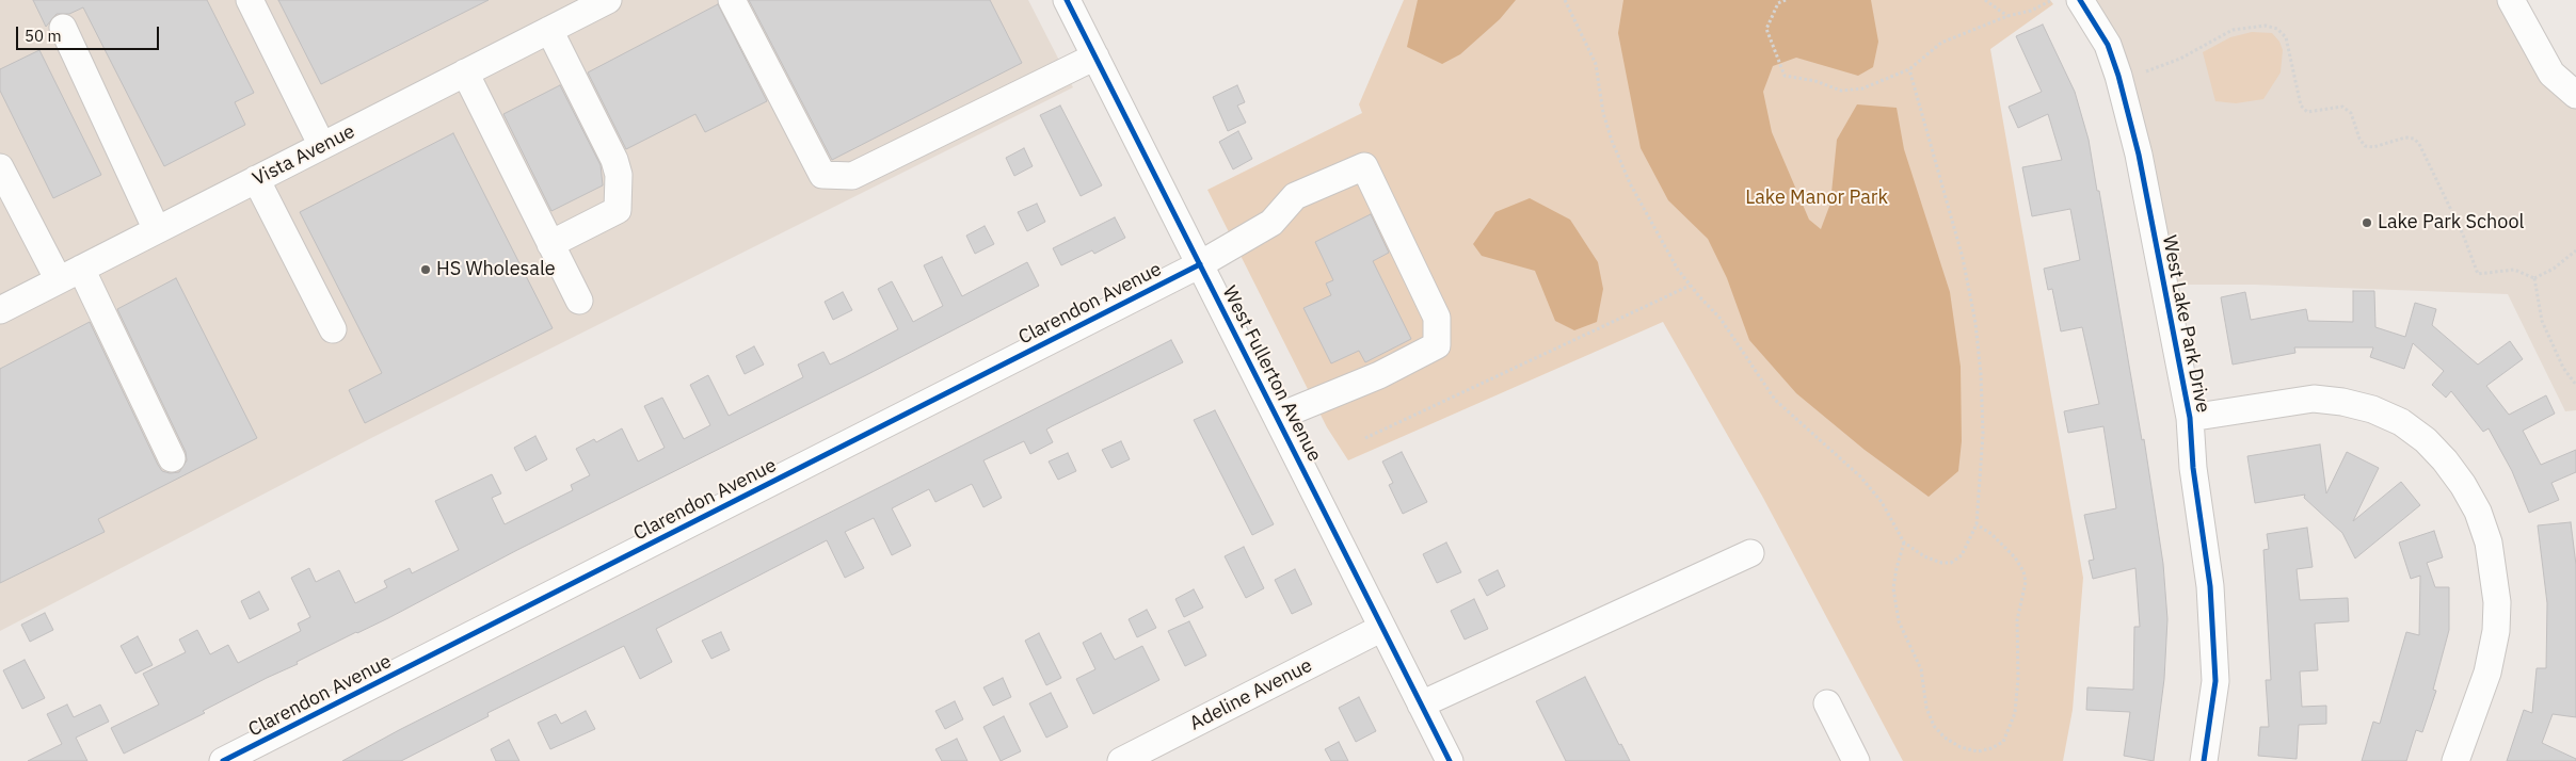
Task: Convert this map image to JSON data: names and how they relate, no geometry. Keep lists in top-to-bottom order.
{
  "streets": {
    "street": [
      "Vista Avenue",
      "Clarendon Avenue",
      "West Lake Park Drive",
      "West Fullerton Avenue",
      "Adeline Avenue"
    ]
  },
  "crossings": [
    ["Clarendon Avenue", "West Fullerton Avenue"],
    ["West Fullerton Avenue", "Adeline Avenue"]
  ],
  "parks": ["Lake Manor Park"],
  "places": ["Lake Park School", "HS Wholesale"],
  "scale_bar": "50 m"
}
